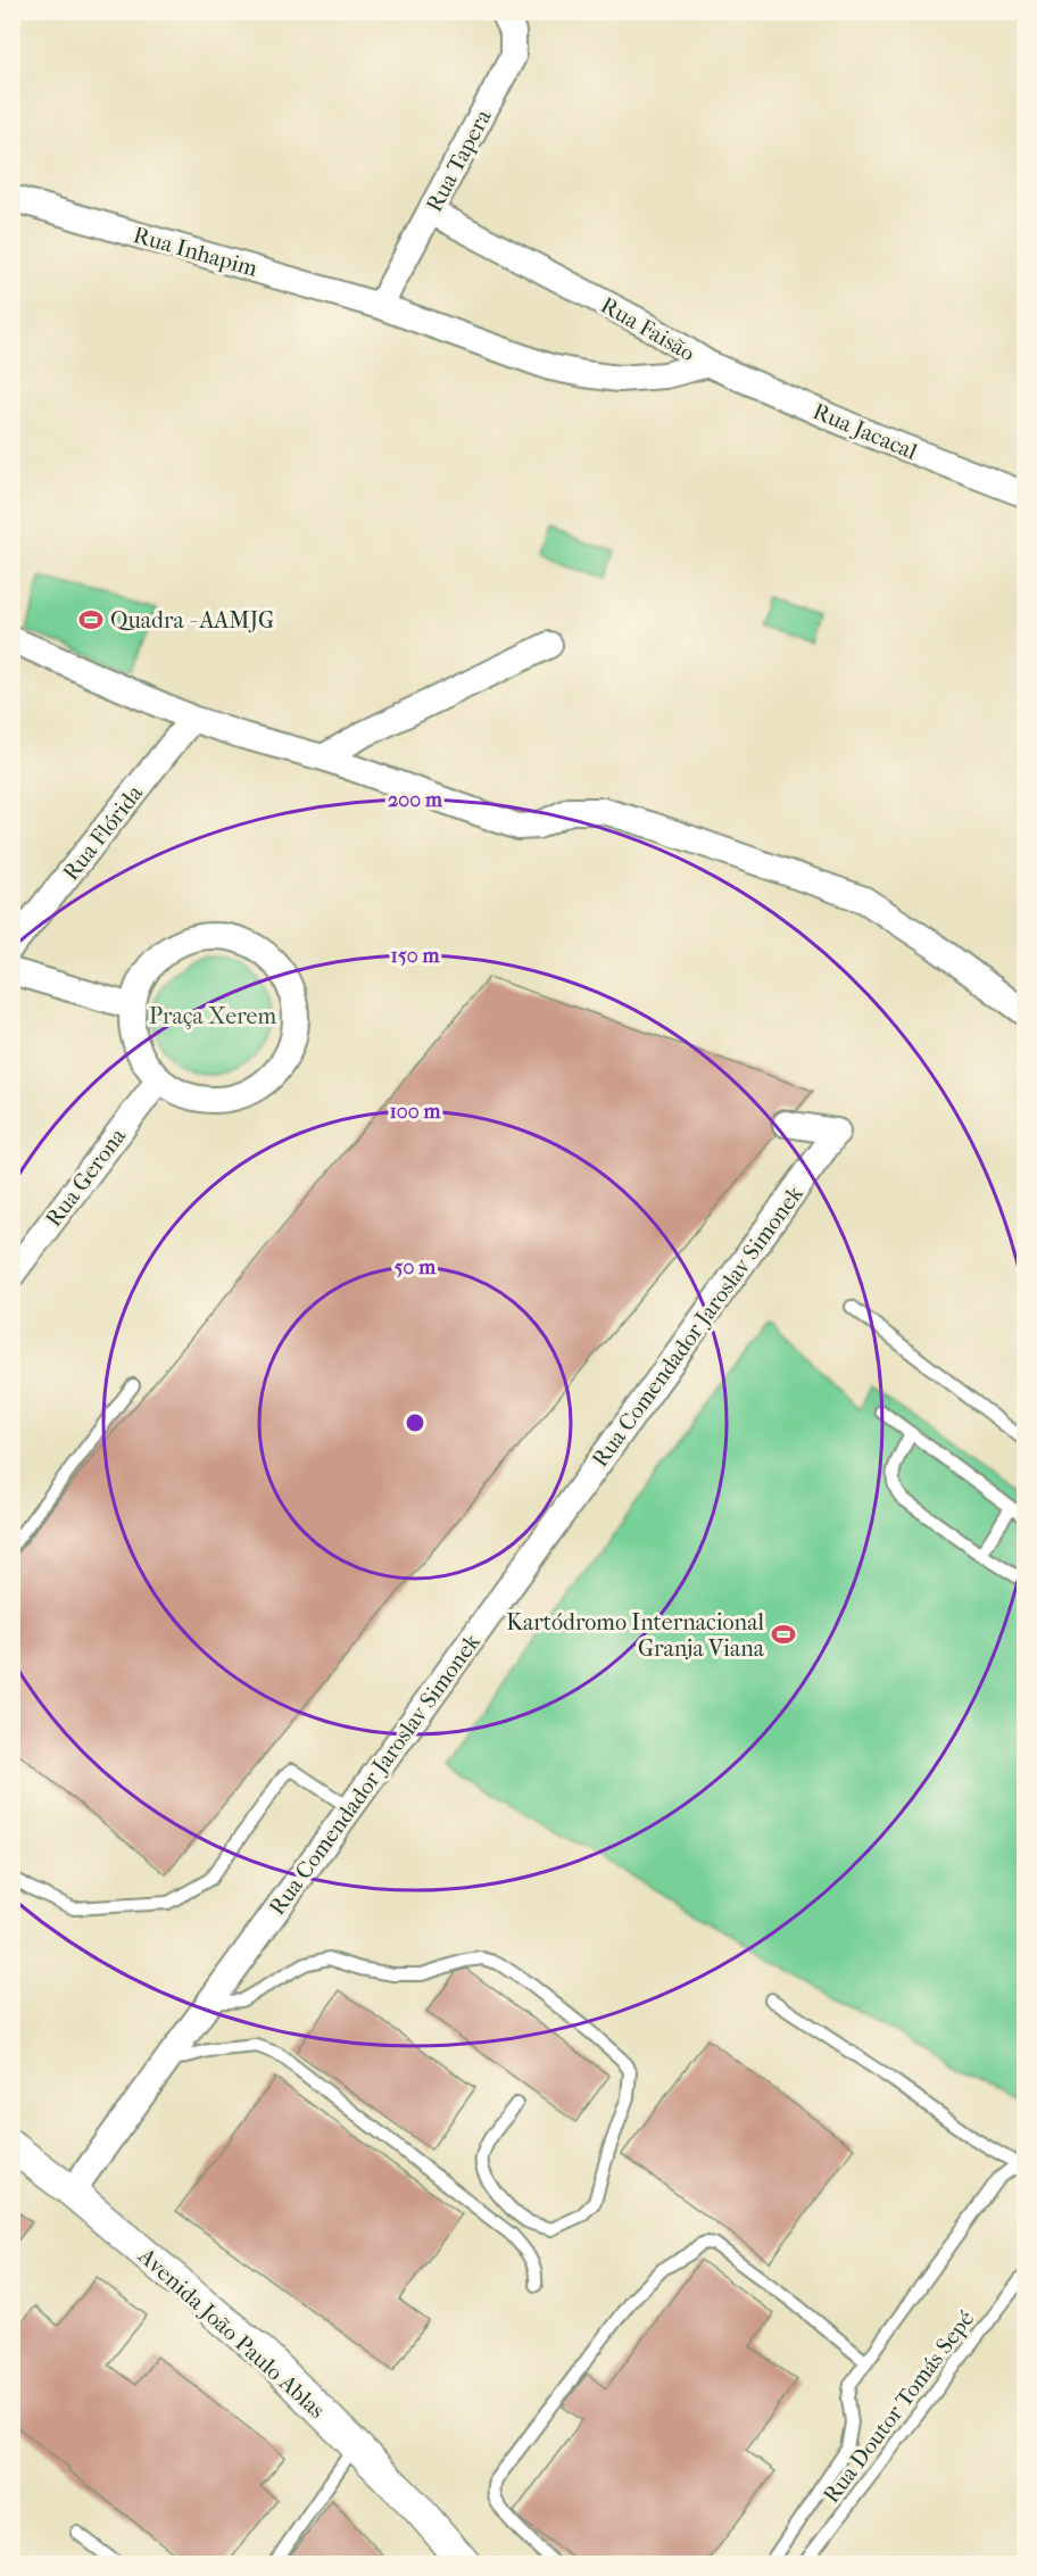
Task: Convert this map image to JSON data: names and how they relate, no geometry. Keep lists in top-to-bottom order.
{
  "streets": {
    "street": [
      "Rua Tapera",
      "Rua Inhapim",
      "Rua Faisão",
      "Rua Jacacal",
      "Rua Flórida",
      "Rua Gerona",
      "Rua Comendador Jaroslav Simonek",
      "Avenida João Paulo Ablas"
    ],
    "lane": ["Rua Doutor Tomás Sepé"]
  },
  "crossings": [
    ["Rua Tapera", "Rua Inhapim"],
    ["Rua Tapera", "Rua Faisão"],
    ["Rua Inhapim", "Rua Faisão"],
    ["Rua Faisão", "Rua Jacacal"],
    ["Rua Comendador Jaroslav Simonek", "Avenida João Paulo Ablas"]
  ],
  "parks": ["Praça Xerem"],
  "places": {
    "sports": ["Quadra - AAMJG", "Kartódromo Internacional Granja Viana"]
  },
  "rings": [
    "200 m",
    "150 m",
    "100 m",
    "50 m"
  ]
}
